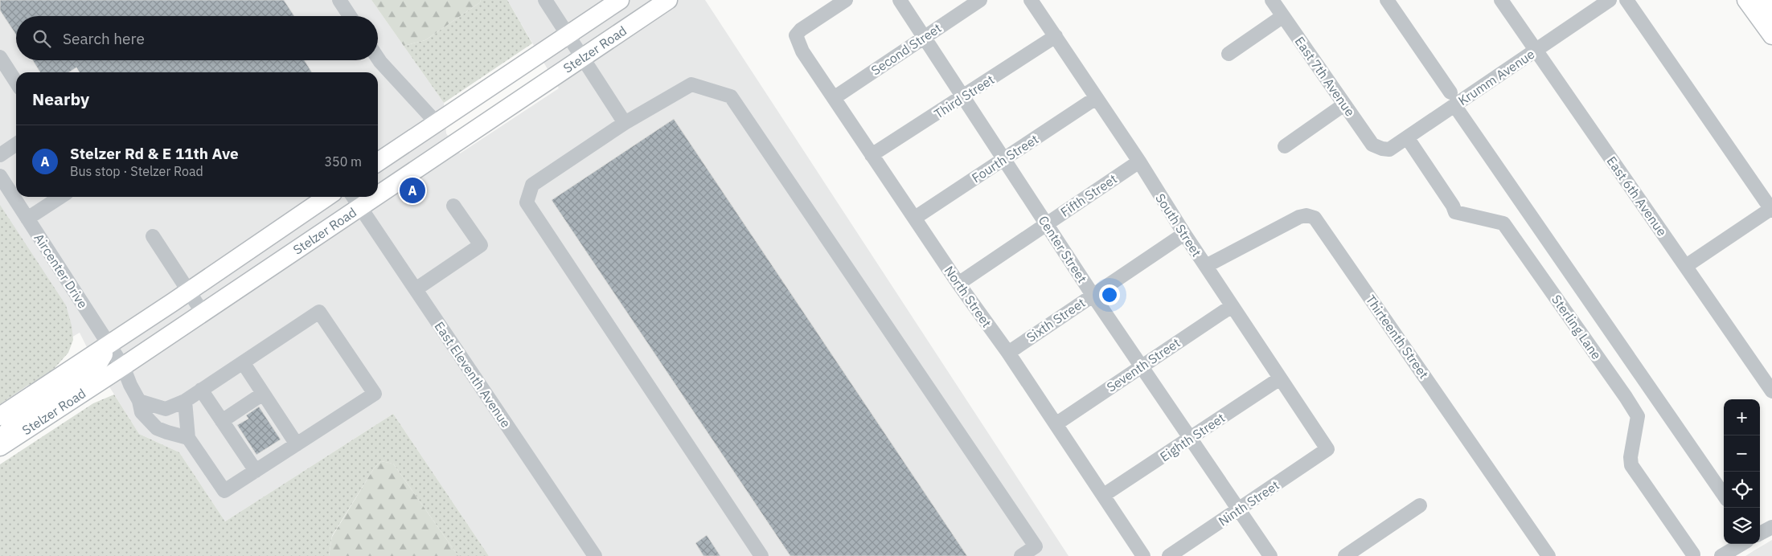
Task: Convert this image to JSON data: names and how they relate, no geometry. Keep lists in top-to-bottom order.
{
  "streets": {
    "main road": ["Stelzer Road"],
    "street": [
      "Second Street",
      "East 7th Avenue",
      "Krumm Avenue",
      "Third Street",
      "Fourth Street",
      "Fifth Street",
      "East 6th Avenue",
      "South Street",
      "Center Street",
      "Aircenter Drive",
      "North Street",
      "Sixth Street",
      "Sterling Lane",
      "Thirteenth Street",
      "Seventh Street",
      "East Eleventh Avenue",
      "Eighth Street",
      "Ninth Street"
    ]
  },
  "crossings": [
    ["Stelzer Road", "Aircenter Drive"],
    ["Stelzer Road", "East Eleventh Avenue"],
    ["Second Street", "Center Street"],
    ["Second Street", "North Street"],
    ["East 7th Avenue", "Krumm Avenue"],
    ["Krumm Avenue", "East 6th Avenue"],
    ["Krumm Avenue", "Sterling Lane"],
    ["Third Street", "South Street"],
    ["Third Street", "Center Street"],
    ["Third Street", "North Street"],
    ["Fourth Street", "South Street"],
    ["Fourth Street", "Center Street"],
    ["Fourth Street", "North Street"],
    ["Fifth Street", "South Street"],
    ["Fifth Street", "Center Street"],
    ["Fifth Street", "North Street"],
    ["South Street", "Sixth Street"],
    ["South Street", "Thirteenth Street"],
    ["South Street", "Seventh Street"],
    ["South Street", "Eighth Street"],
    ["South Street", "Ninth Street"],
    ["Center Street", "Sixth Street"],
    ["Center Street", "Seventh Street"],
    ["Center Street", "Eighth Street"],
    ["Center Street", "Ninth Street"],
    ["North Street", "Sixth Street"],
    ["North Street", "Seventh Street"],
    ["North Street", "Eighth Street"]
  ],
  "page": {
    "search": "Search here",
    "heading": "Nearby",
    "list": [
      {
        "mark": "A",
        "name": "Stelzer Rd & E 11th Ave",
        "note": "Bus stop · Stelzer Road",
        "value": "350 m"
      }
    ],
    "pins": "A",
    "map_buttons": ["+", "−"]
  }
}
